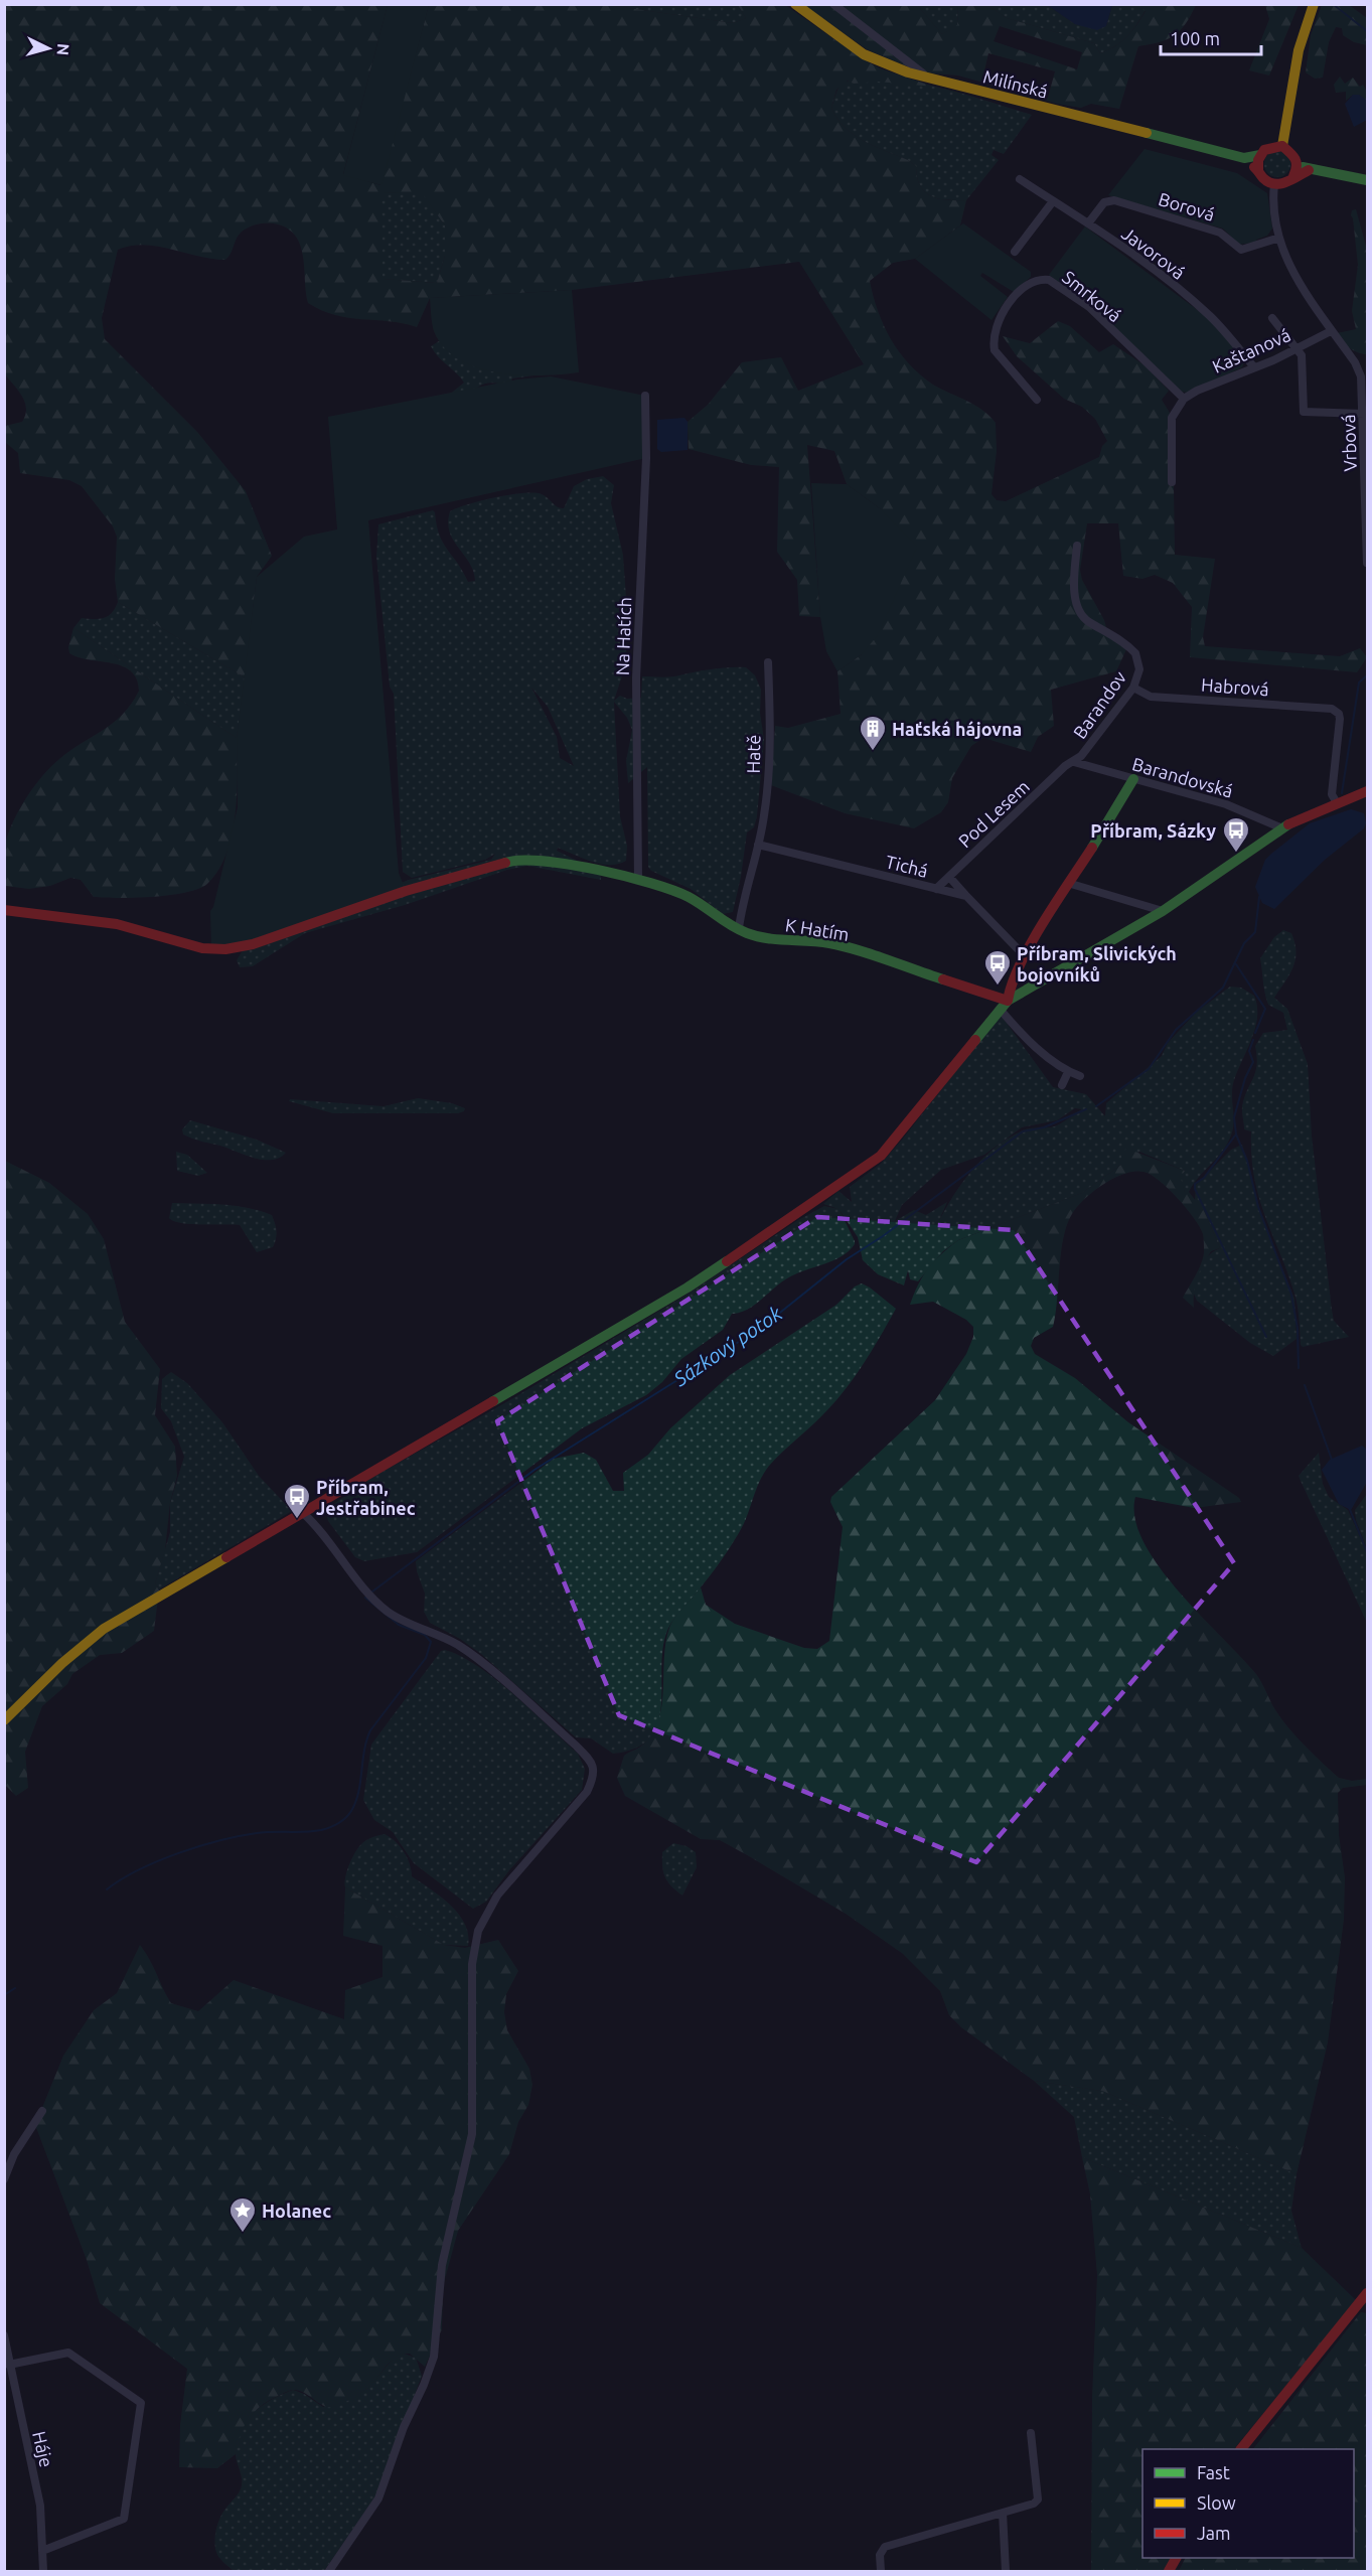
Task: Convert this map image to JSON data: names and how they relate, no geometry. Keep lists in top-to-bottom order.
{
  "streets": {
    "street": [
      "Milínská",
      "Borová",
      "Javorová",
      "Smrková",
      "Kaštanová",
      "Vrbová",
      "Na Hatích",
      "Habrová",
      "Barandov",
      "Hatě",
      "Barandovská",
      "Pod Lesem",
      "Tichá",
      "K Hatím",
      "Háje"
    ]
  },
  "crossings": [
    ["Milínská", "Vrbová"],
    ["Borová", "Javorová"],
    ["Borová", "Vrbová"],
    ["Javorová", "Kaštanová"],
    ["Smrková", "Kaštanová"],
    ["Kaštanová", "Vrbová"],
    ["Na Hatích", "K Hatím"],
    ["Habrová", "Barandov"],
    ["Barandov", "Barandovská"],
    ["Barandov", "Pod Lesem"],
    ["Hatě", "Tichá"],
    ["Barandovská", "Pod Lesem"],
    ["Pod Lesem", "Tichá"]
  ],
  "water": ["Sázkový potok"],
  "places": {
    "building": ["Haťská hájovna"],
    "bus stop": ["Příbram, Sázky", "Příbram, Slivických bojovníků", "Příbram, Jestřabinec"],
    "place": ["Holanec"]
  },
  "legend": ["Fast", "Slow", "Jam"],
  "scale_bar": "100 m",
  "north": "right"
}
